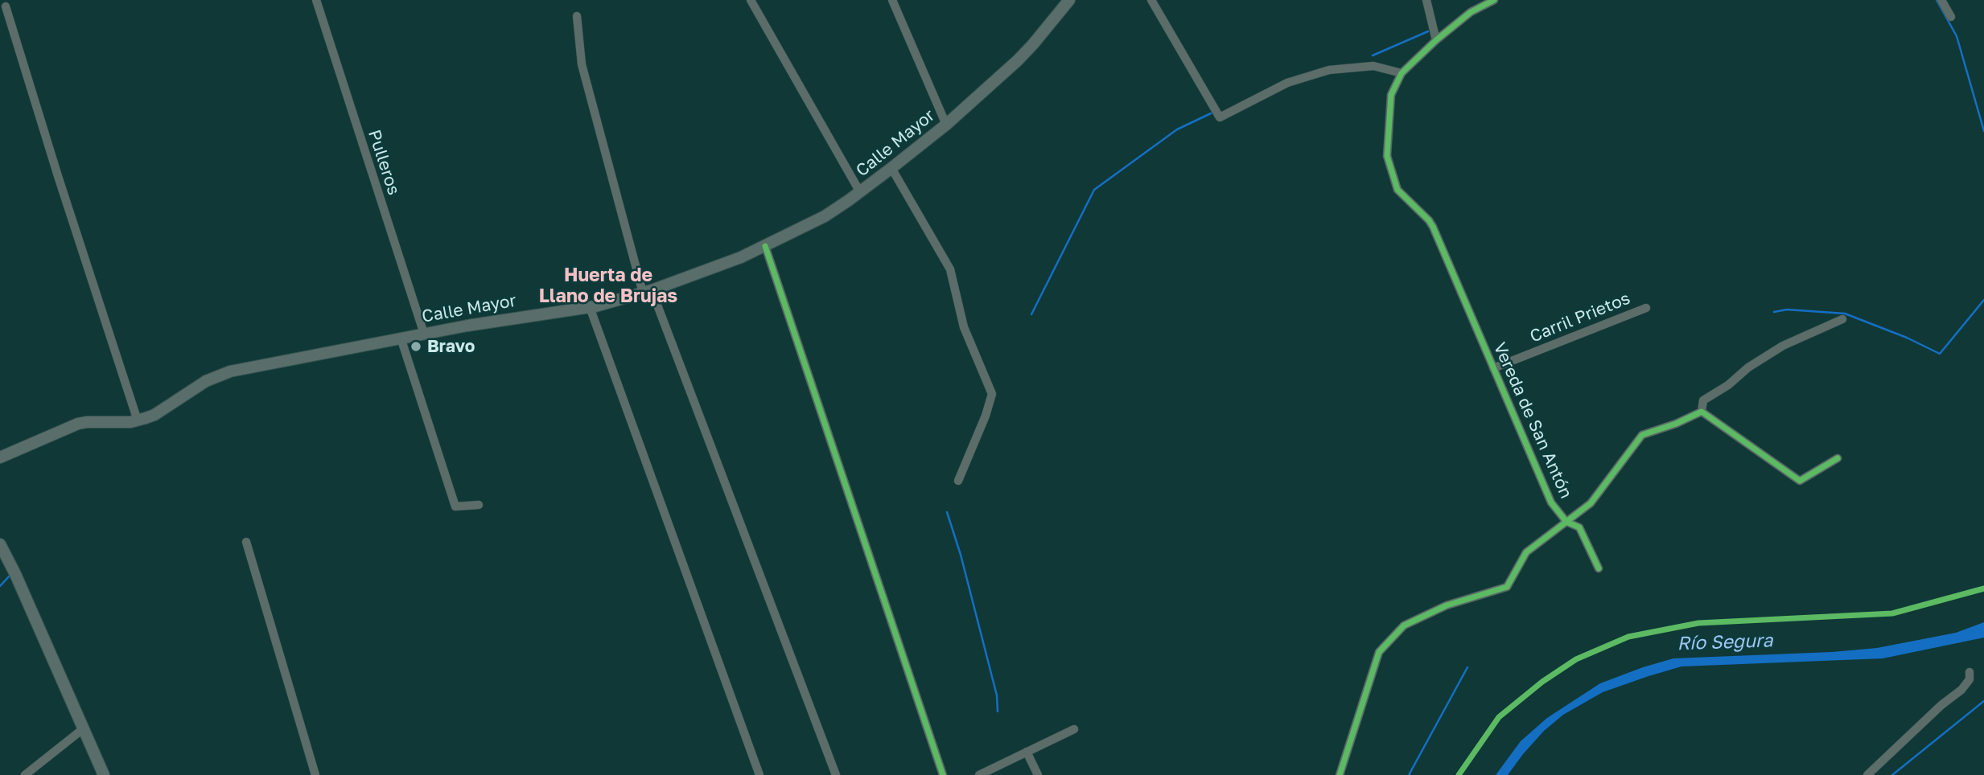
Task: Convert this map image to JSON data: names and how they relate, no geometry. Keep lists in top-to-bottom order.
{
  "streets": {
    "main road": ["Calle Mayor"],
    "street": ["Pulleros", "Carril Prietos", "Vereda de San Antón"]
  },
  "crossings": [
    ["Calle Mayor", "Pulleros"],
    ["Carril Prietos", "Vereda de San Antón"]
  ],
  "districts": ["Huerta de Llano de Brujas"],
  "water": ["Río Segura"],
  "places": ["Bravo"]
}
